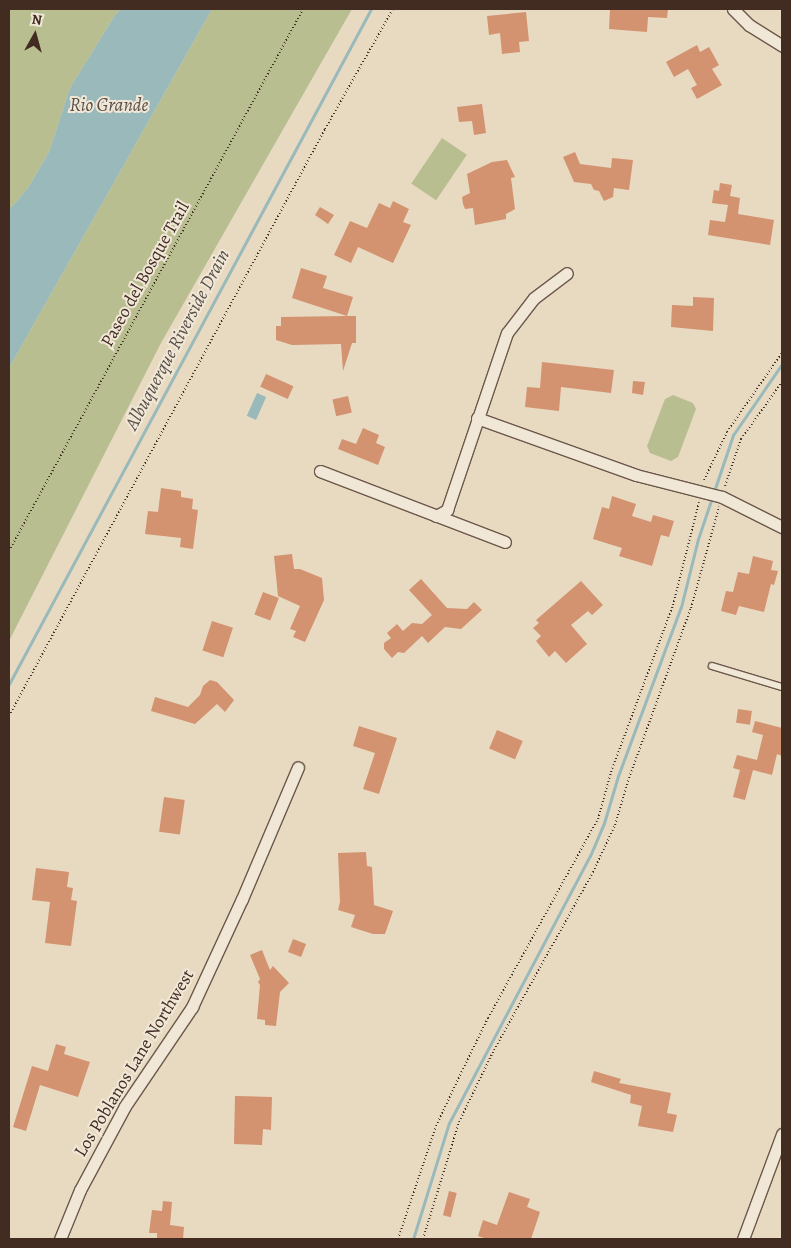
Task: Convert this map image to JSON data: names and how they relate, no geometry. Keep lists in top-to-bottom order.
{
  "streets": {
    "street": ["Los Poblanos Lane Northwest"],
    "path": ["Paseo del Bosque Trail"]
  },
  "water": ["Rio Grande", "Albuquerque Riverside Drain"],
  "north": "top"
}
